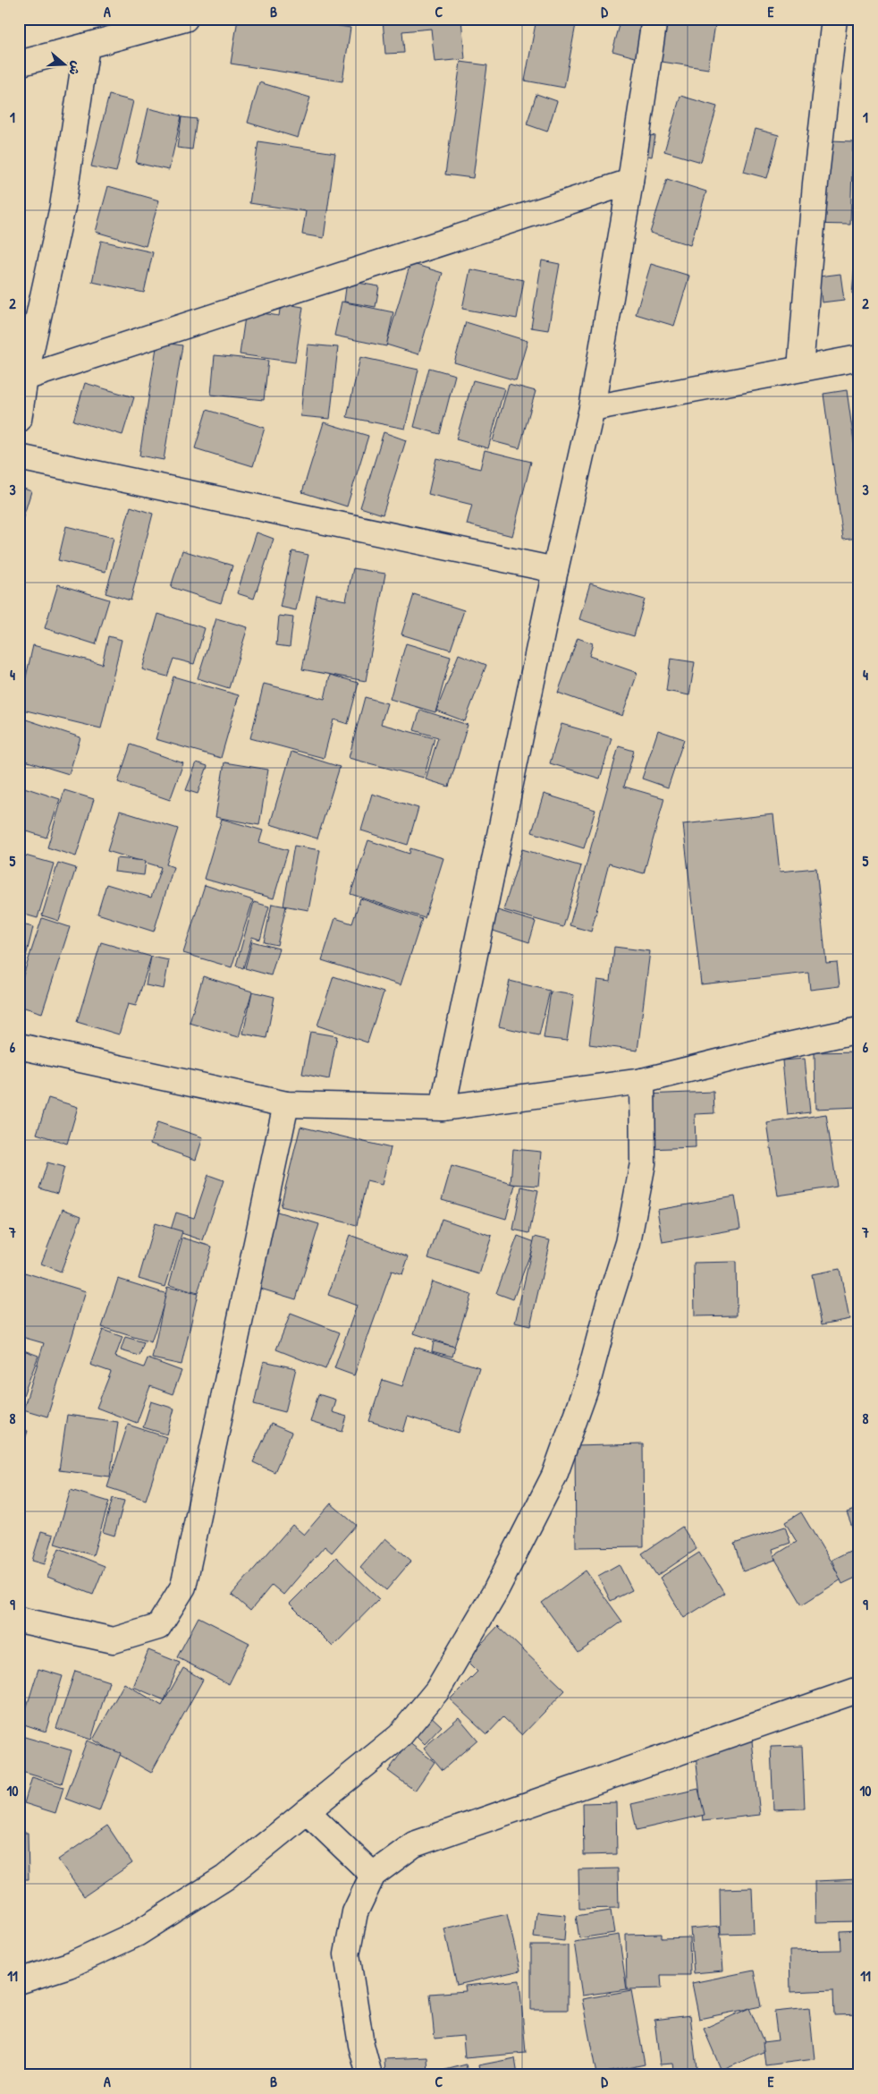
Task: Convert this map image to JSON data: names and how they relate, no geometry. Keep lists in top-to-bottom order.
{
  "north": "right",
  "grid": {
    "columns": [
      "A",
      "B",
      "C",
      "D",
      "E"
    ],
    "rows": [
      "1",
      "2",
      "3",
      "4",
      "5",
      "6",
      "7",
      "8",
      "9",
      "10",
      "11"
    ]
  }
}
